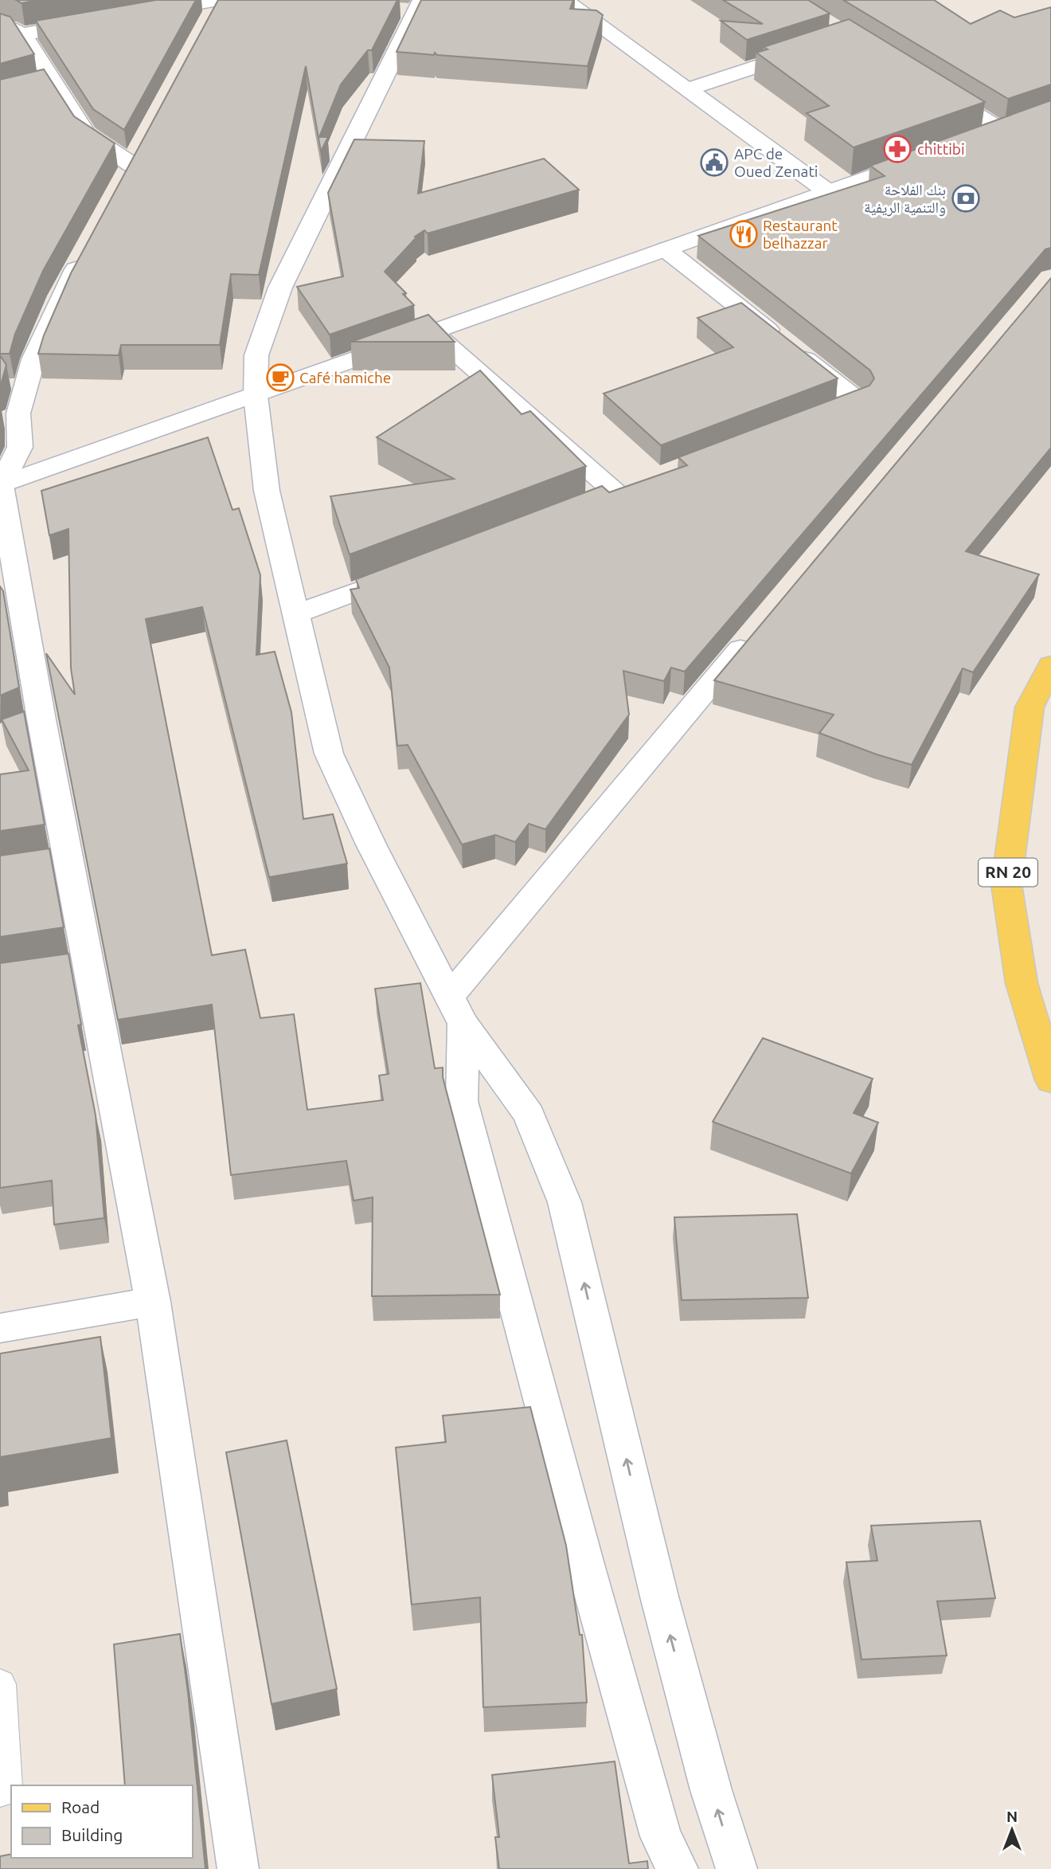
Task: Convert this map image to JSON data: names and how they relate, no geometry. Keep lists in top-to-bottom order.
{
  "streets": {
    "main road": ["RN 20"]
  },
  "places": {
    "pharmacy": ["chittibi"],
    "public building": ["APC de Oued Zenati"],
    "bank": ["بنك الفلاحة والتنمية الريفية"],
    "restaurant": ["Restaurant belhazzar"],
    "cafe": ["Café hamiche"]
  },
  "legend": ["Road", "Building"],
  "north": "top"
}
